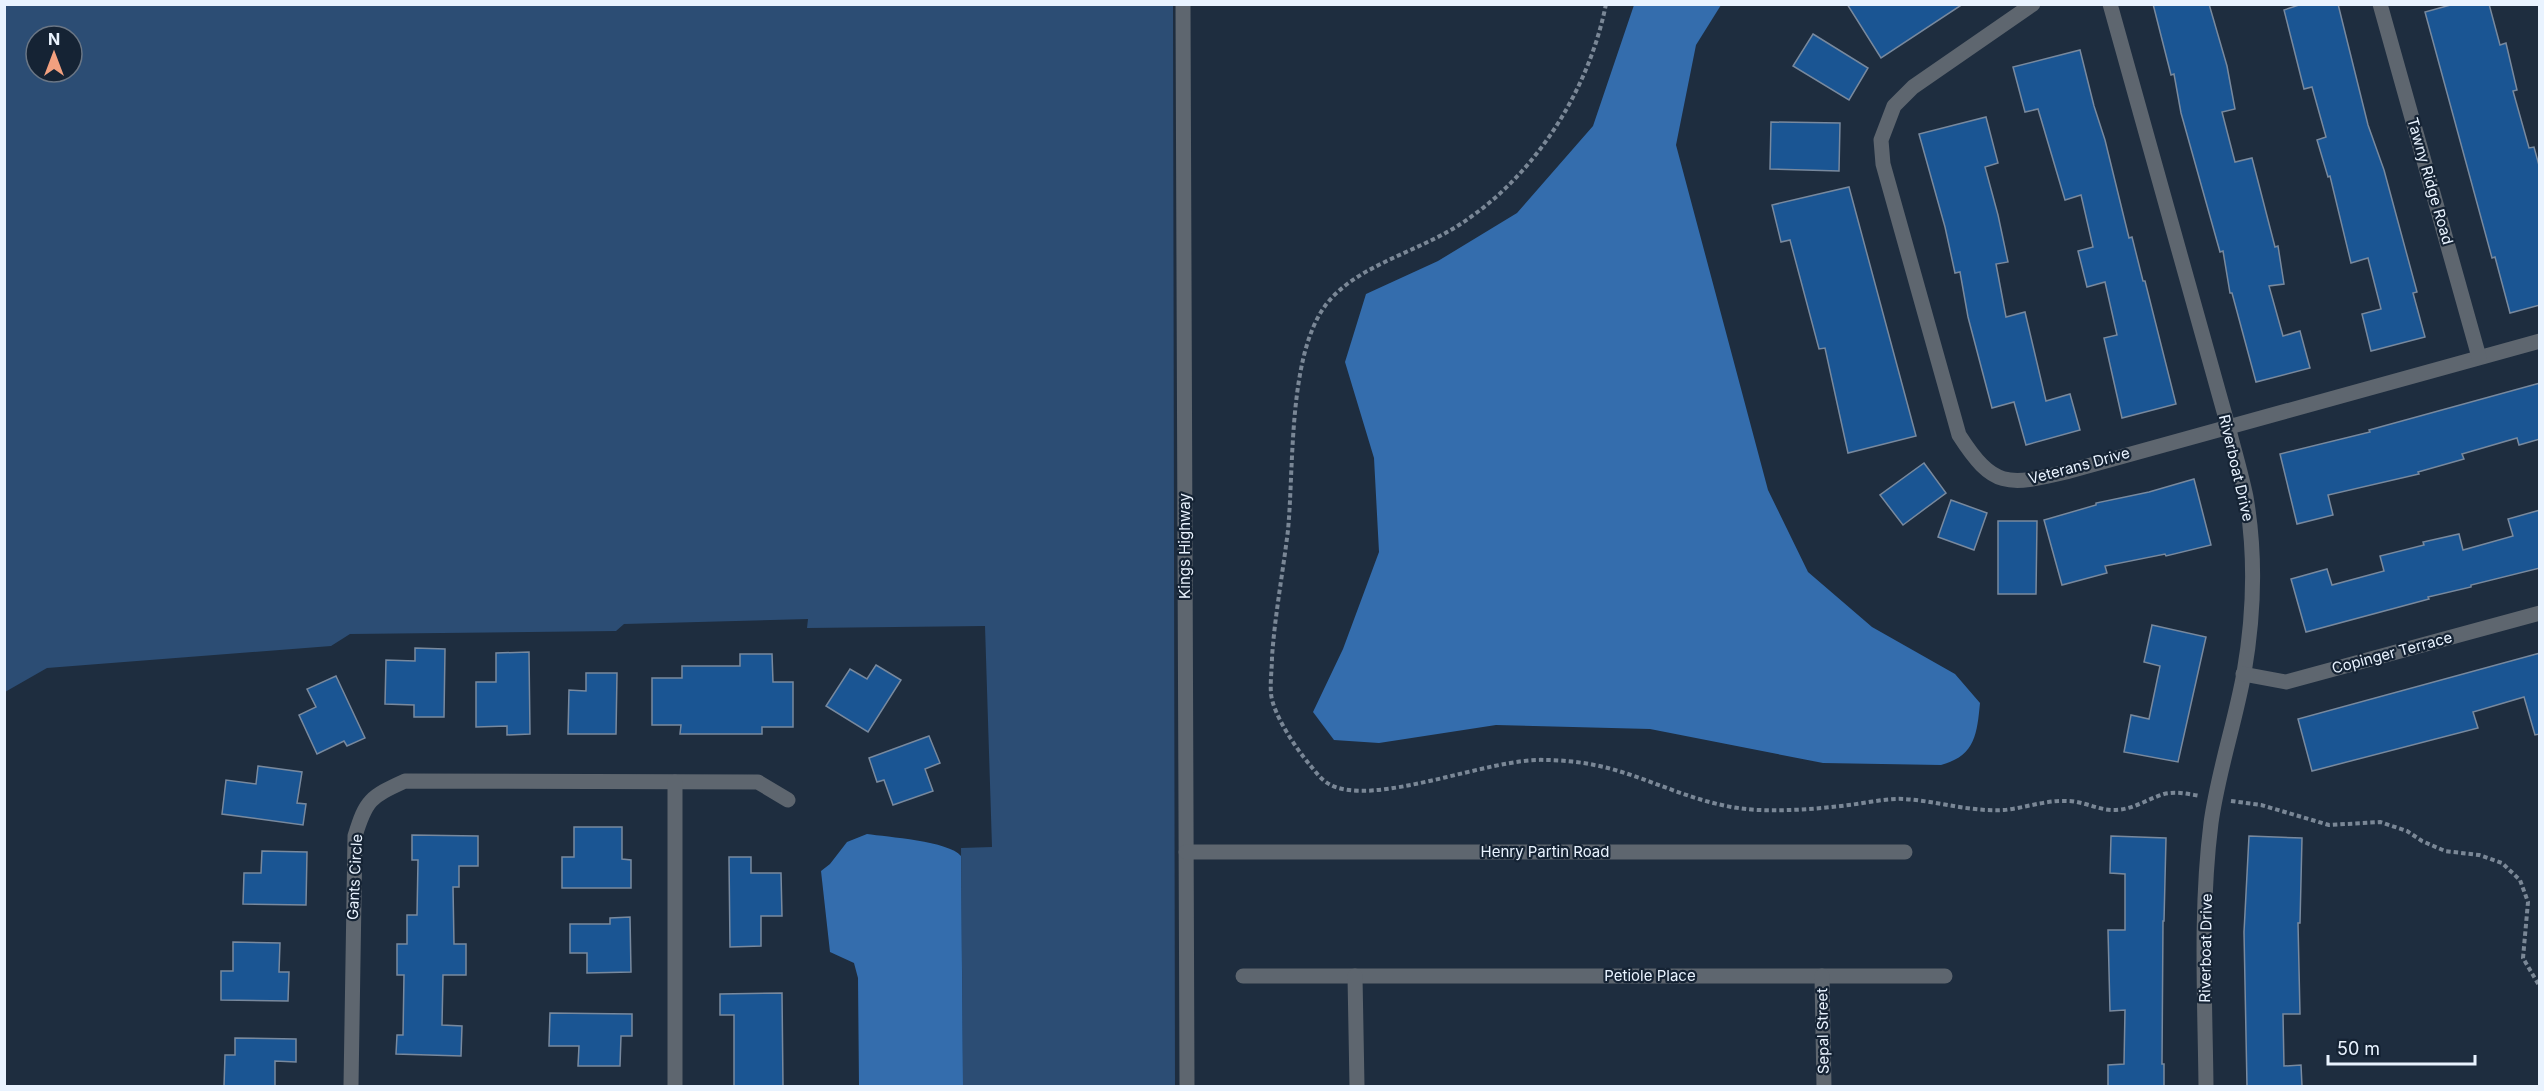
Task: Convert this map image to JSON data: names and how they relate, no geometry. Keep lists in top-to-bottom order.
{
  "streets": {
    "street": [
      "Tawny Ridge Road",
      "Veterans Drive",
      "Riverboat Drive",
      "Kings Highway",
      "Copinger Terrace",
      "Henry Partin Road",
      "Gants Circle",
      "Petiole Place",
      "Sepal Street"
    ]
  },
  "crossings": [
    ["Tawny Ridge Road", "Veterans Drive"],
    ["Veterans Drive", "Riverboat Drive"],
    ["Riverboat Drive", "Copinger Terrace"],
    ["Kings Highway", "Henry Partin Road"],
    ["Petiole Place", "Sepal Street"]
  ],
  "scale_bar": "50 m",
  "north": "top"
}
